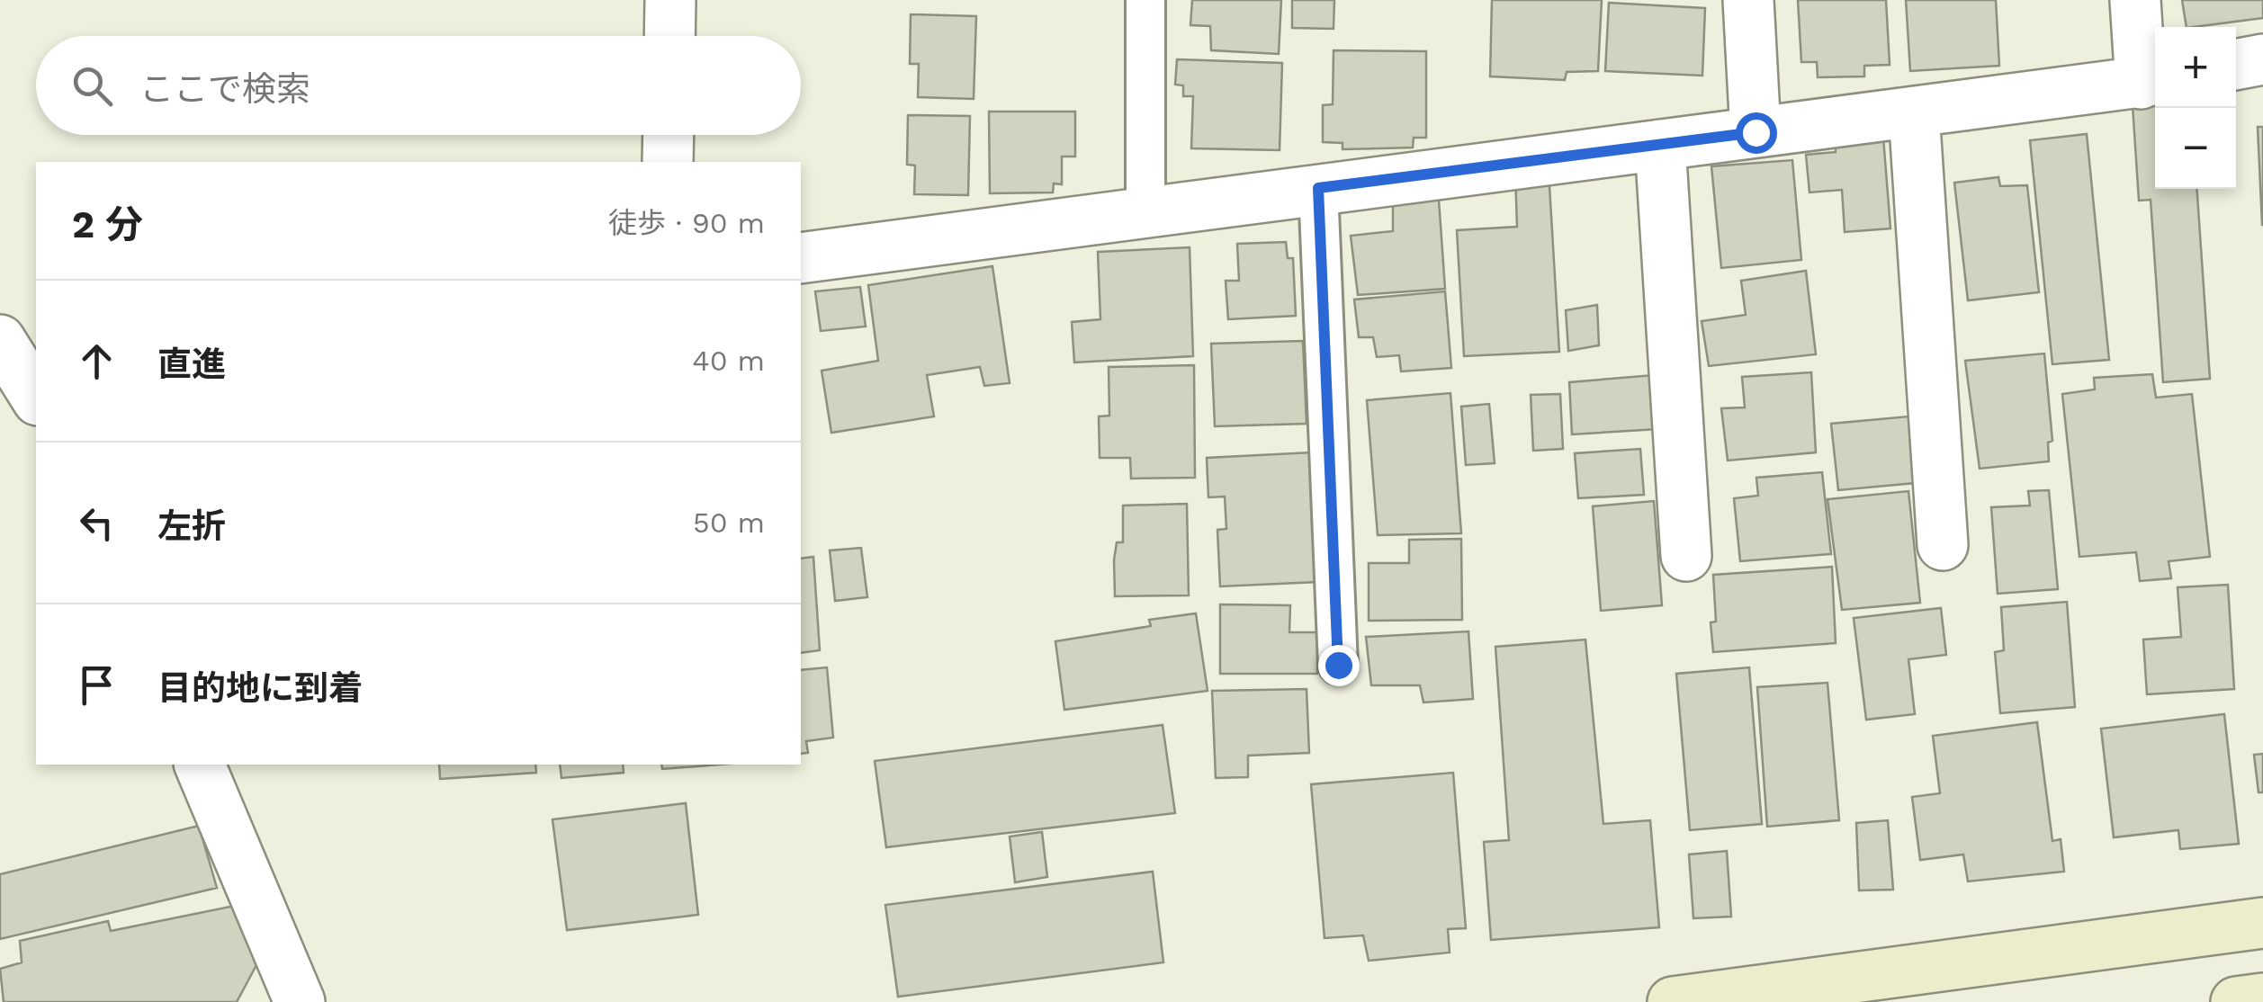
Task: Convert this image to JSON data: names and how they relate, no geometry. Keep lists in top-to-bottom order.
{
  "page": {
    "map_buttons": ["+", "−"],
    "search": "ここで検索",
    "heading": ["2 分", "徒歩 · 90 m"],
    "list": [
      ["直進", "40 m"],
      ["左折", "50 m"],
      "目的地に到着"
    ]
  }
}
